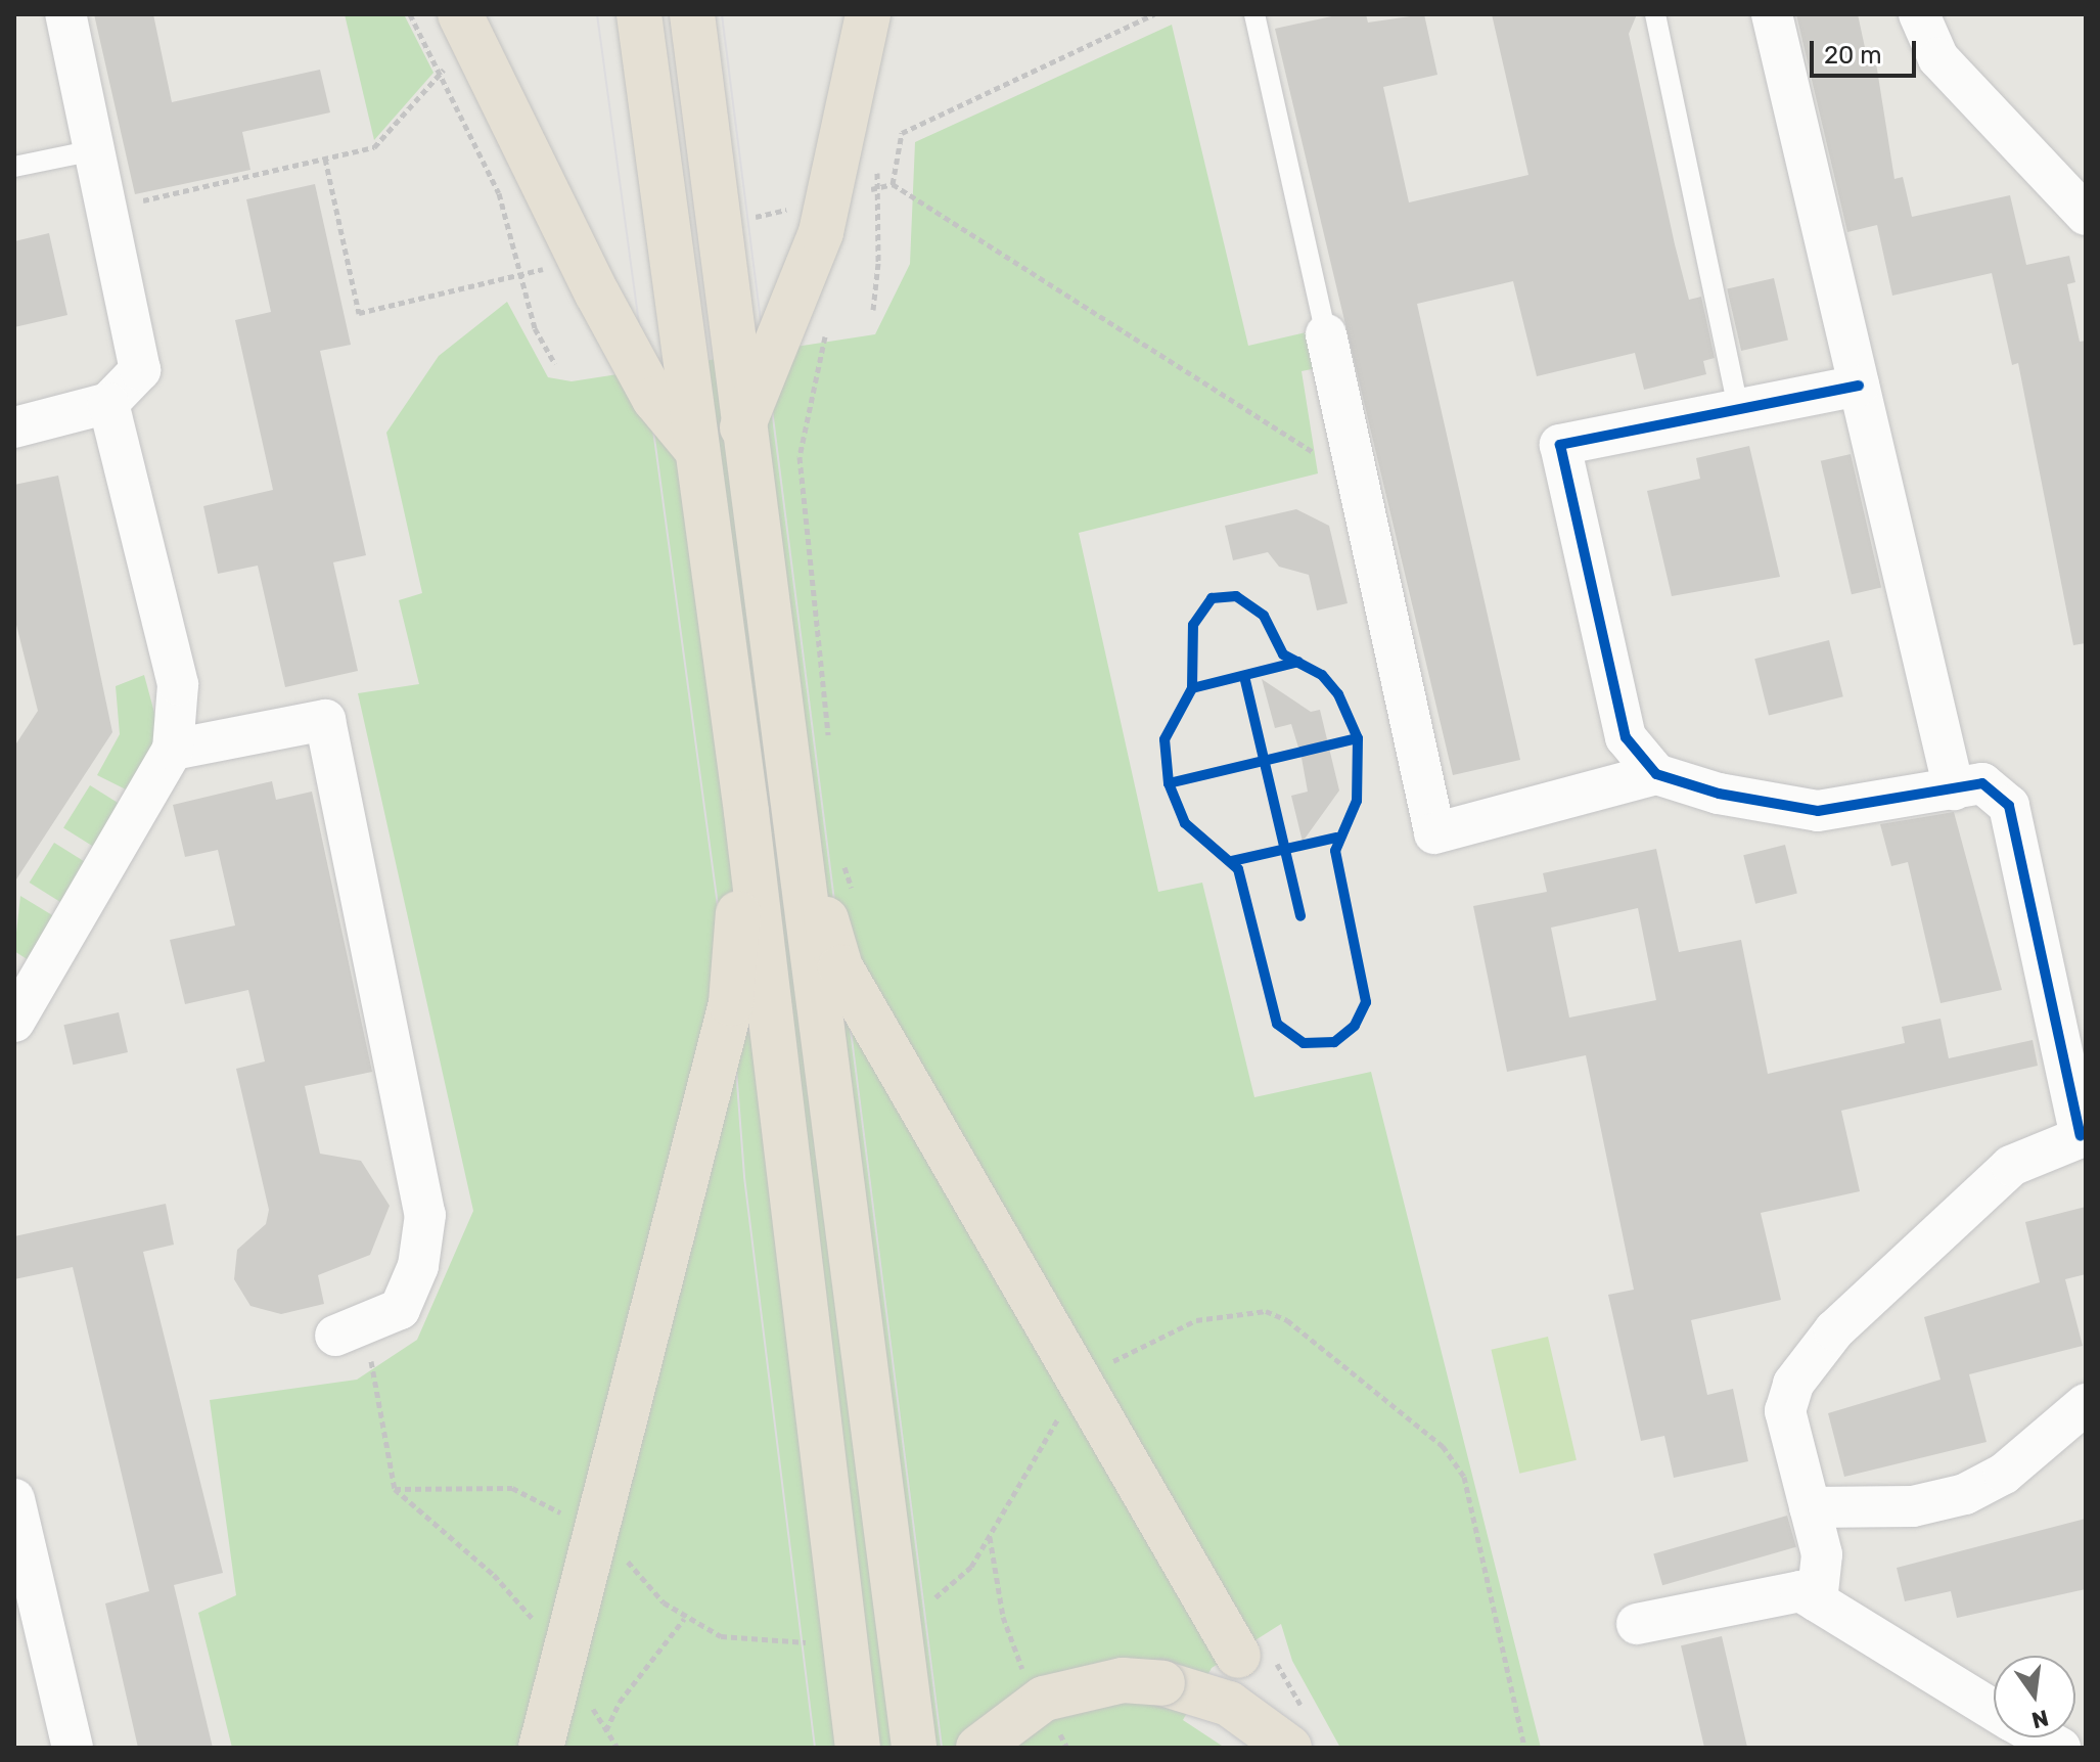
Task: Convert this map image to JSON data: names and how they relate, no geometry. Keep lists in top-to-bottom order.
{
  "scale_bar": "20 m",
  "north": "bottom"
}
